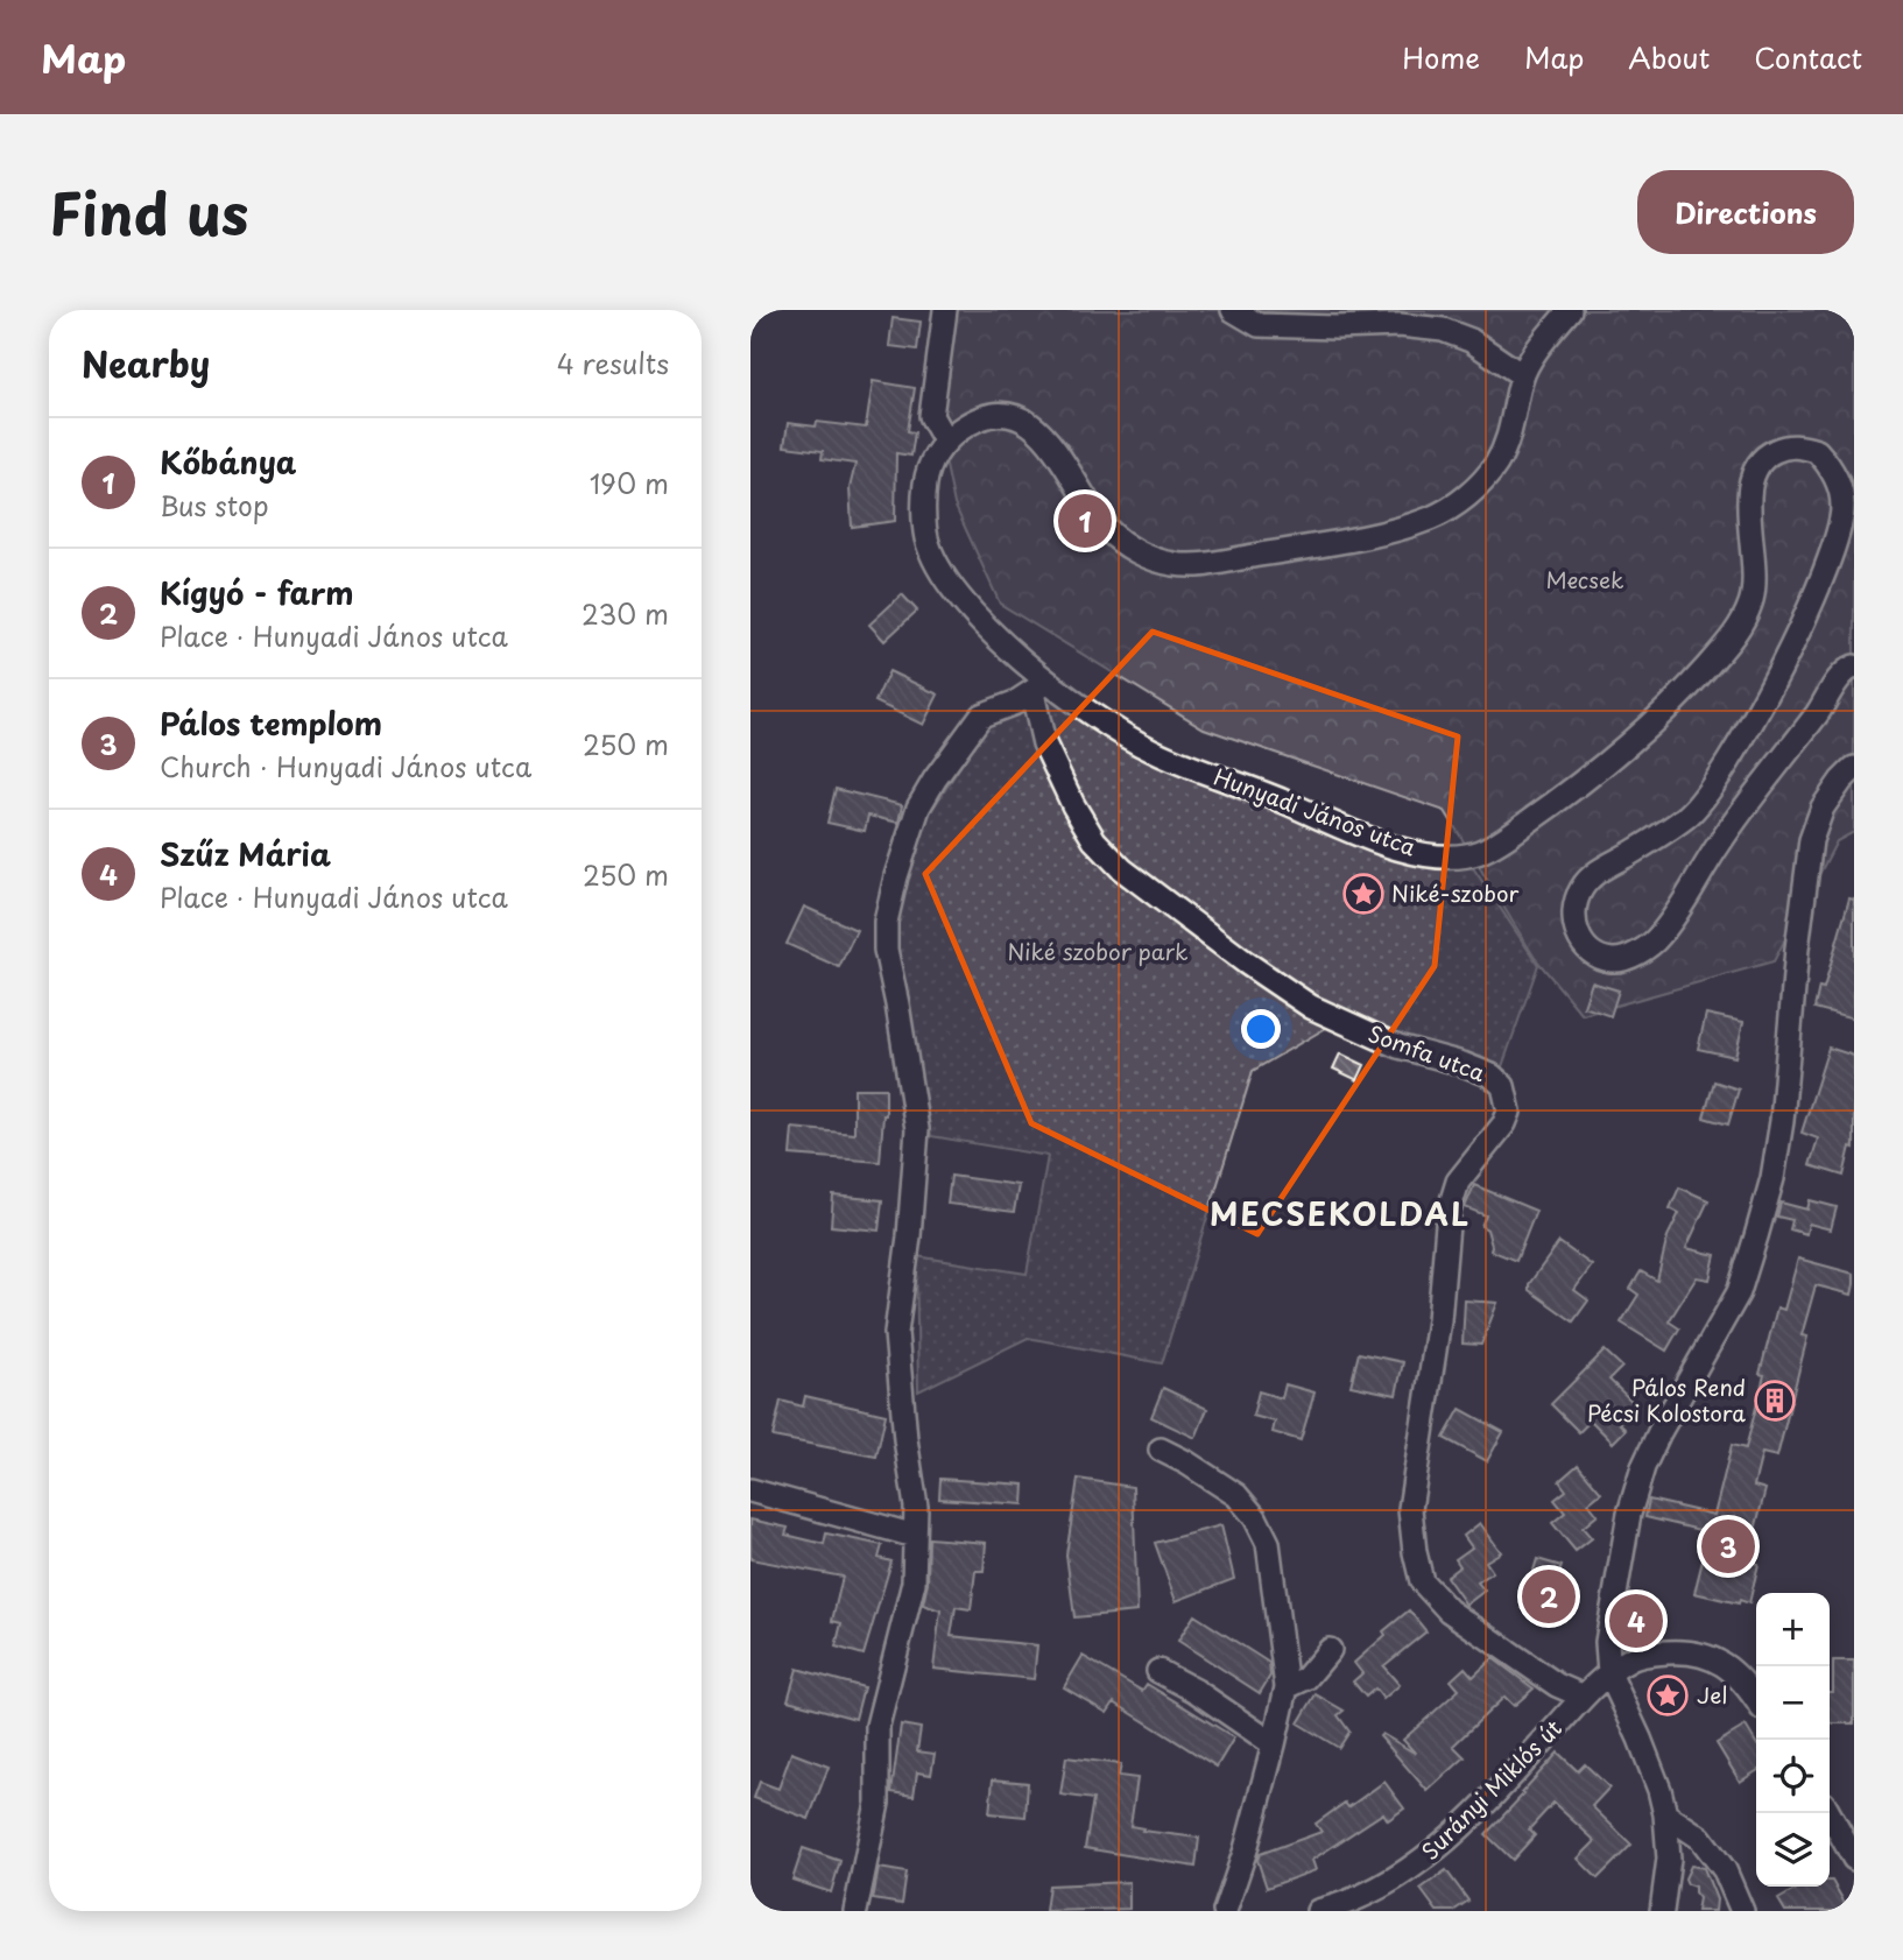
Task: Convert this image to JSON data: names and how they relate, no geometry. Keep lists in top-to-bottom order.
{
  "streets": {
    "street": ["Hunyadi János utca", "Somfa utca", "Surányi Miklós út"]
  },
  "crossings": [
    ["Hunyadi János utca", "Somfa utca"],
    ["Somfa utca", "Surányi Miklós út"]
  ],
  "districts": ["MECSEKOLDAL"],
  "parks": ["Mecsek", "Niké szobor park"],
  "places": {
    "place": ["Niké-szobor", "Jel"],
    "building": ["Pálos Rend Pécsi Kolostora"]
  },
  "page": {
    "header": "Map",
    "nav": [
      "Home",
      "Map",
      "About",
      "Contact"
    ],
    "title": "Find us",
    "buttons": "Directions",
    "heading": ["Nearby", "4 results"],
    "list": [
      {
        "mark": "1",
        "name": "Kőbánya",
        "note": "Bus stop",
        "value": "190 m"
      },
      {
        "mark": "2",
        "name": "Kígyó - farm",
        "note": "Place · Hunyadi János utca",
        "value": "230 m"
      },
      {
        "mark": "3",
        "name": "Pálos templom",
        "note": "Church · Hunyadi János utca",
        "value": "250 m"
      },
      {
        "mark": "4",
        "name": "Szűz Mária",
        "note": "Place · Hunyadi János utca",
        "value": "250 m"
      }
    ],
    "pins": [
      "1",
      "3",
      "2",
      "4"
    ],
    "map_buttons": ["+", "−"]
  }
}
